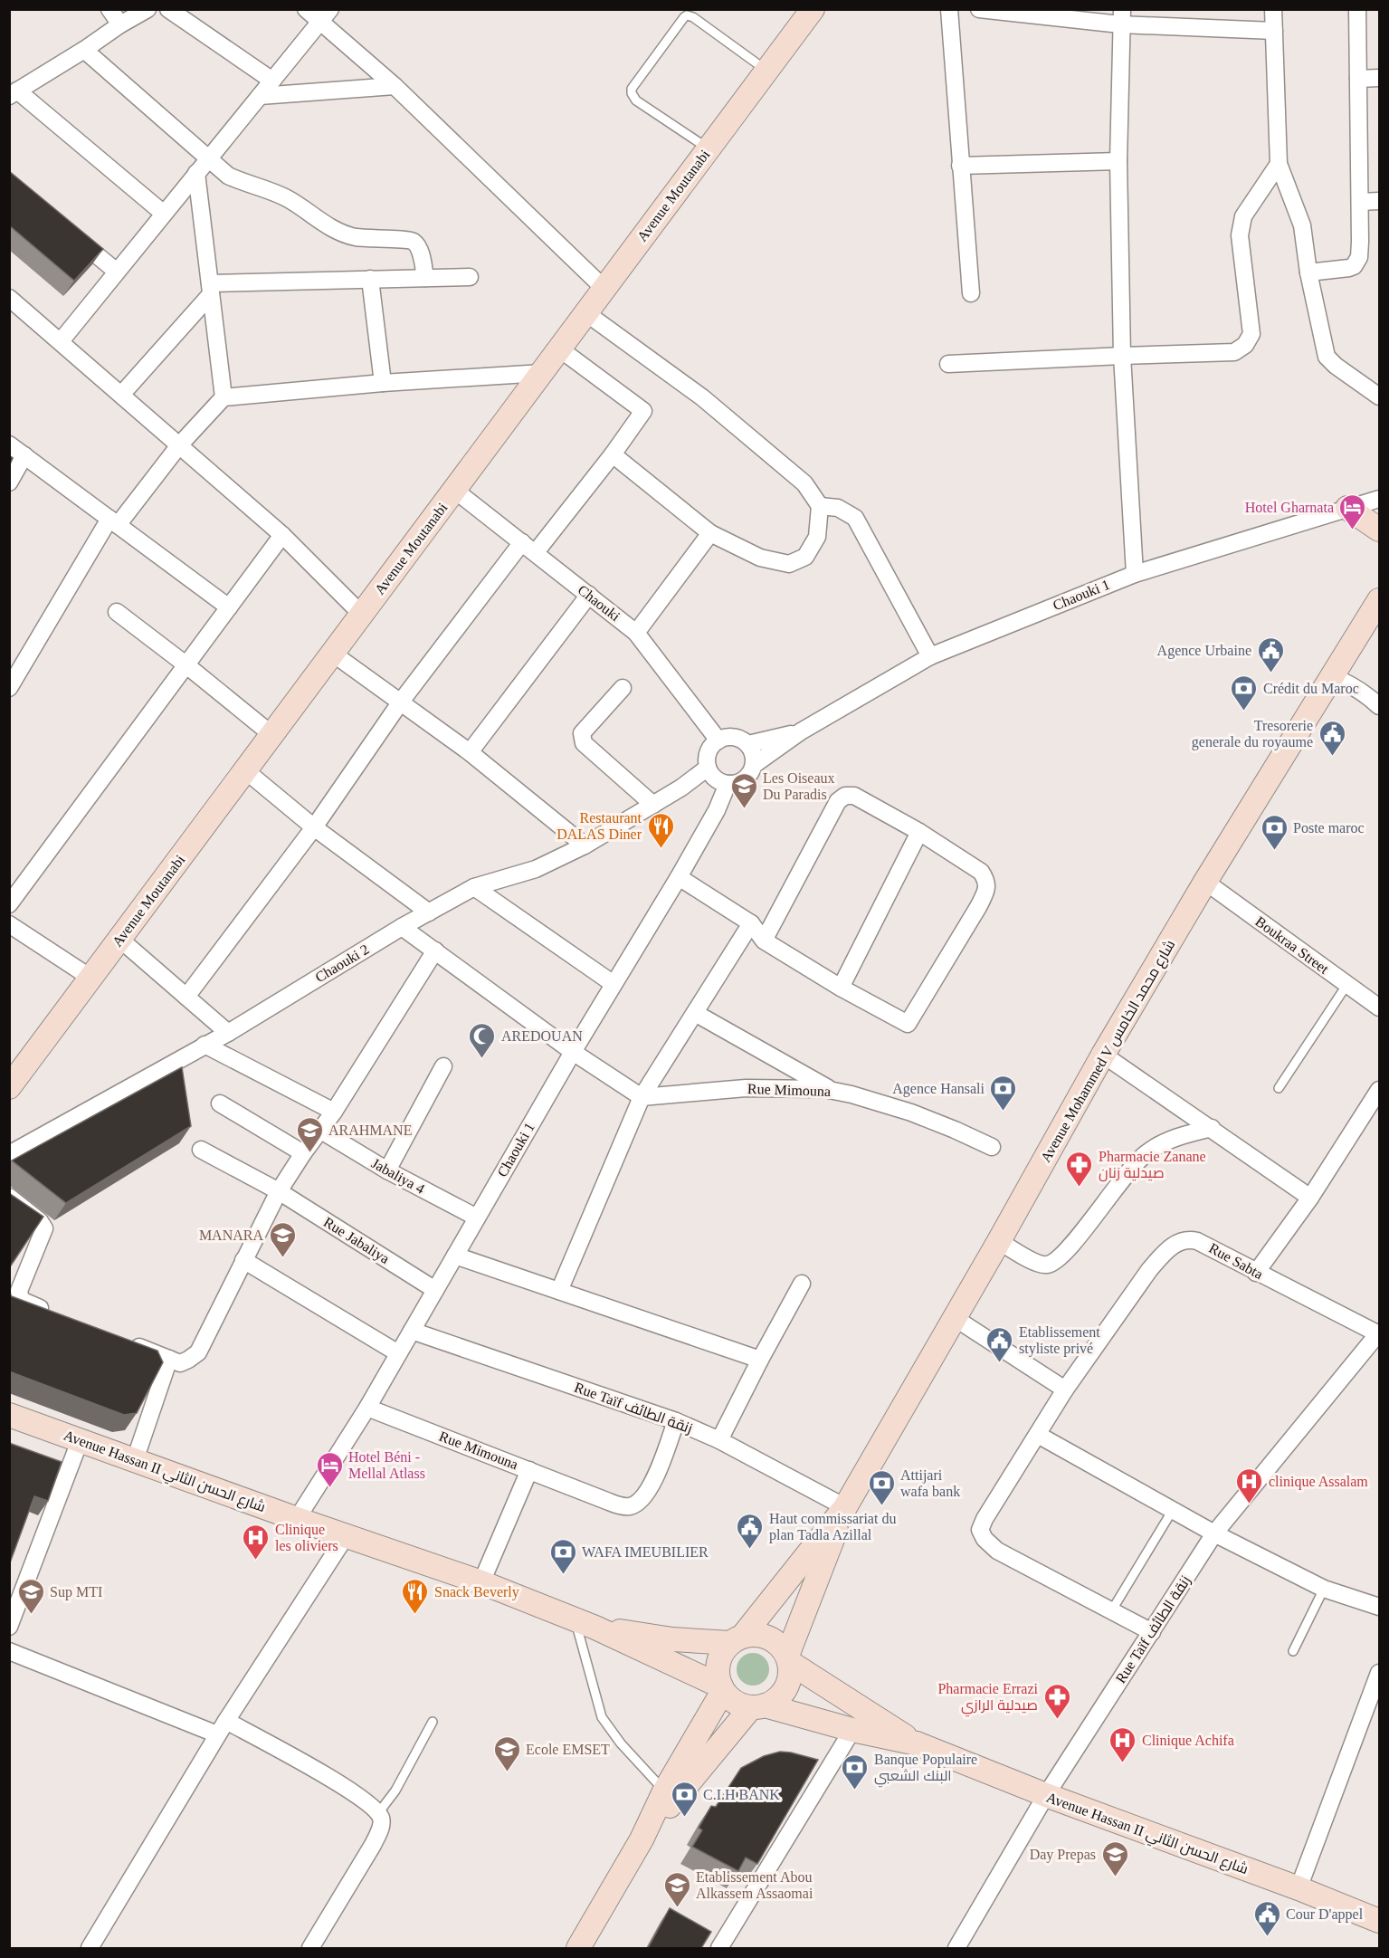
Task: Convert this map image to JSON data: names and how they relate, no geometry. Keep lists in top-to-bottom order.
{
  "streets": {
    "street": [
      "Avenue Moutanabi",
      "Chaouki 1",
      "Chaouki",
      "Boukraa Street",
      "Chaouki 2",
      "Avenue Mohammed V شارع محمد الخامس",
      "Rue Mimouna",
      "Jabaliya 4",
      "Rue Jabaliya",
      "Rue Sabta",
      "Rue Taïf زنقة الطائف",
      "Avenue Hassan II شارع الحسن الثاني"
    ]
  },
  "crossings": [
    ["Avenue Moutanabi", "Chaouki"],
    ["Chaouki 1", "Chaouki"],
    ["Chaouki 1", "Chaouki 2"],
    ["Chaouki 1", "Rue Mimouna"],
    ["Chaouki 1", "Jabaliya 4"],
    ["Chaouki 1", "Rue Jabaliya"],
    ["Chaouki 1", "Rue Taïf زنقة الطائف"],
    ["Chaouki 1", "Avenue Hassan II شارع الحسن الثاني"],
    ["Chaouki", "Chaouki 2"],
    ["Boukraa Street", "Avenue Mohammed V شارع محمد الخامس"],
    ["Avenue Mohammed V شارع محمد الخامس", "Rue Taïf زنقة الطائف"],
    ["Rue Mimouna", "Rue Taïf زنقة الطائف"],
    ["Rue Sabta", "Rue Taïf زنقة الطائف"],
    ["Rue Taïf زنقة الطائف", "Avenue Hassan II شارع الحسن الثاني"]
  ],
  "places": {
    "hotel": ["Hotel Gharnata", "Hotel Béni - Mellal Atlass"],
    "public building": [
      "Agence Urbaine",
      "Tresorerie generale du royaume",
      "Etablissement styliste privé",
      "Haut commissariat du plan Tadla Azillal",
      "Cour D'appel"
    ],
    "bank": [
      "Crédit du Maroc",
      "Poste maroc",
      "Agence Hansali",
      "Attijari wafa bank",
      "WAFA IMEUBILIER",
      "Banque Populaire البنك الشعبي",
      "C.I.H BANK"
    ],
    "school or university": [
      "Les Oiseaux Du Paradis",
      "ARAHMANE",
      "MANARA",
      "Sup MTI",
      "Ecole EMSET",
      "Day Prepas",
      "Etablissement Abou Alkassem Assaomai"
    ],
    "restaurant": ["Restaurant DALAS Diner", "Snack Beverly"],
    "mosque": ["AREDOUAN"],
    "pharmacy": ["Pharmacie Zanane صيدلية زنان", "Pharmacie Errazi صيدلية الرازي"],
    "hospital": ["clinique Assalam", "Clinique les oliviers", "Clinique Achifa"]
  }
}
